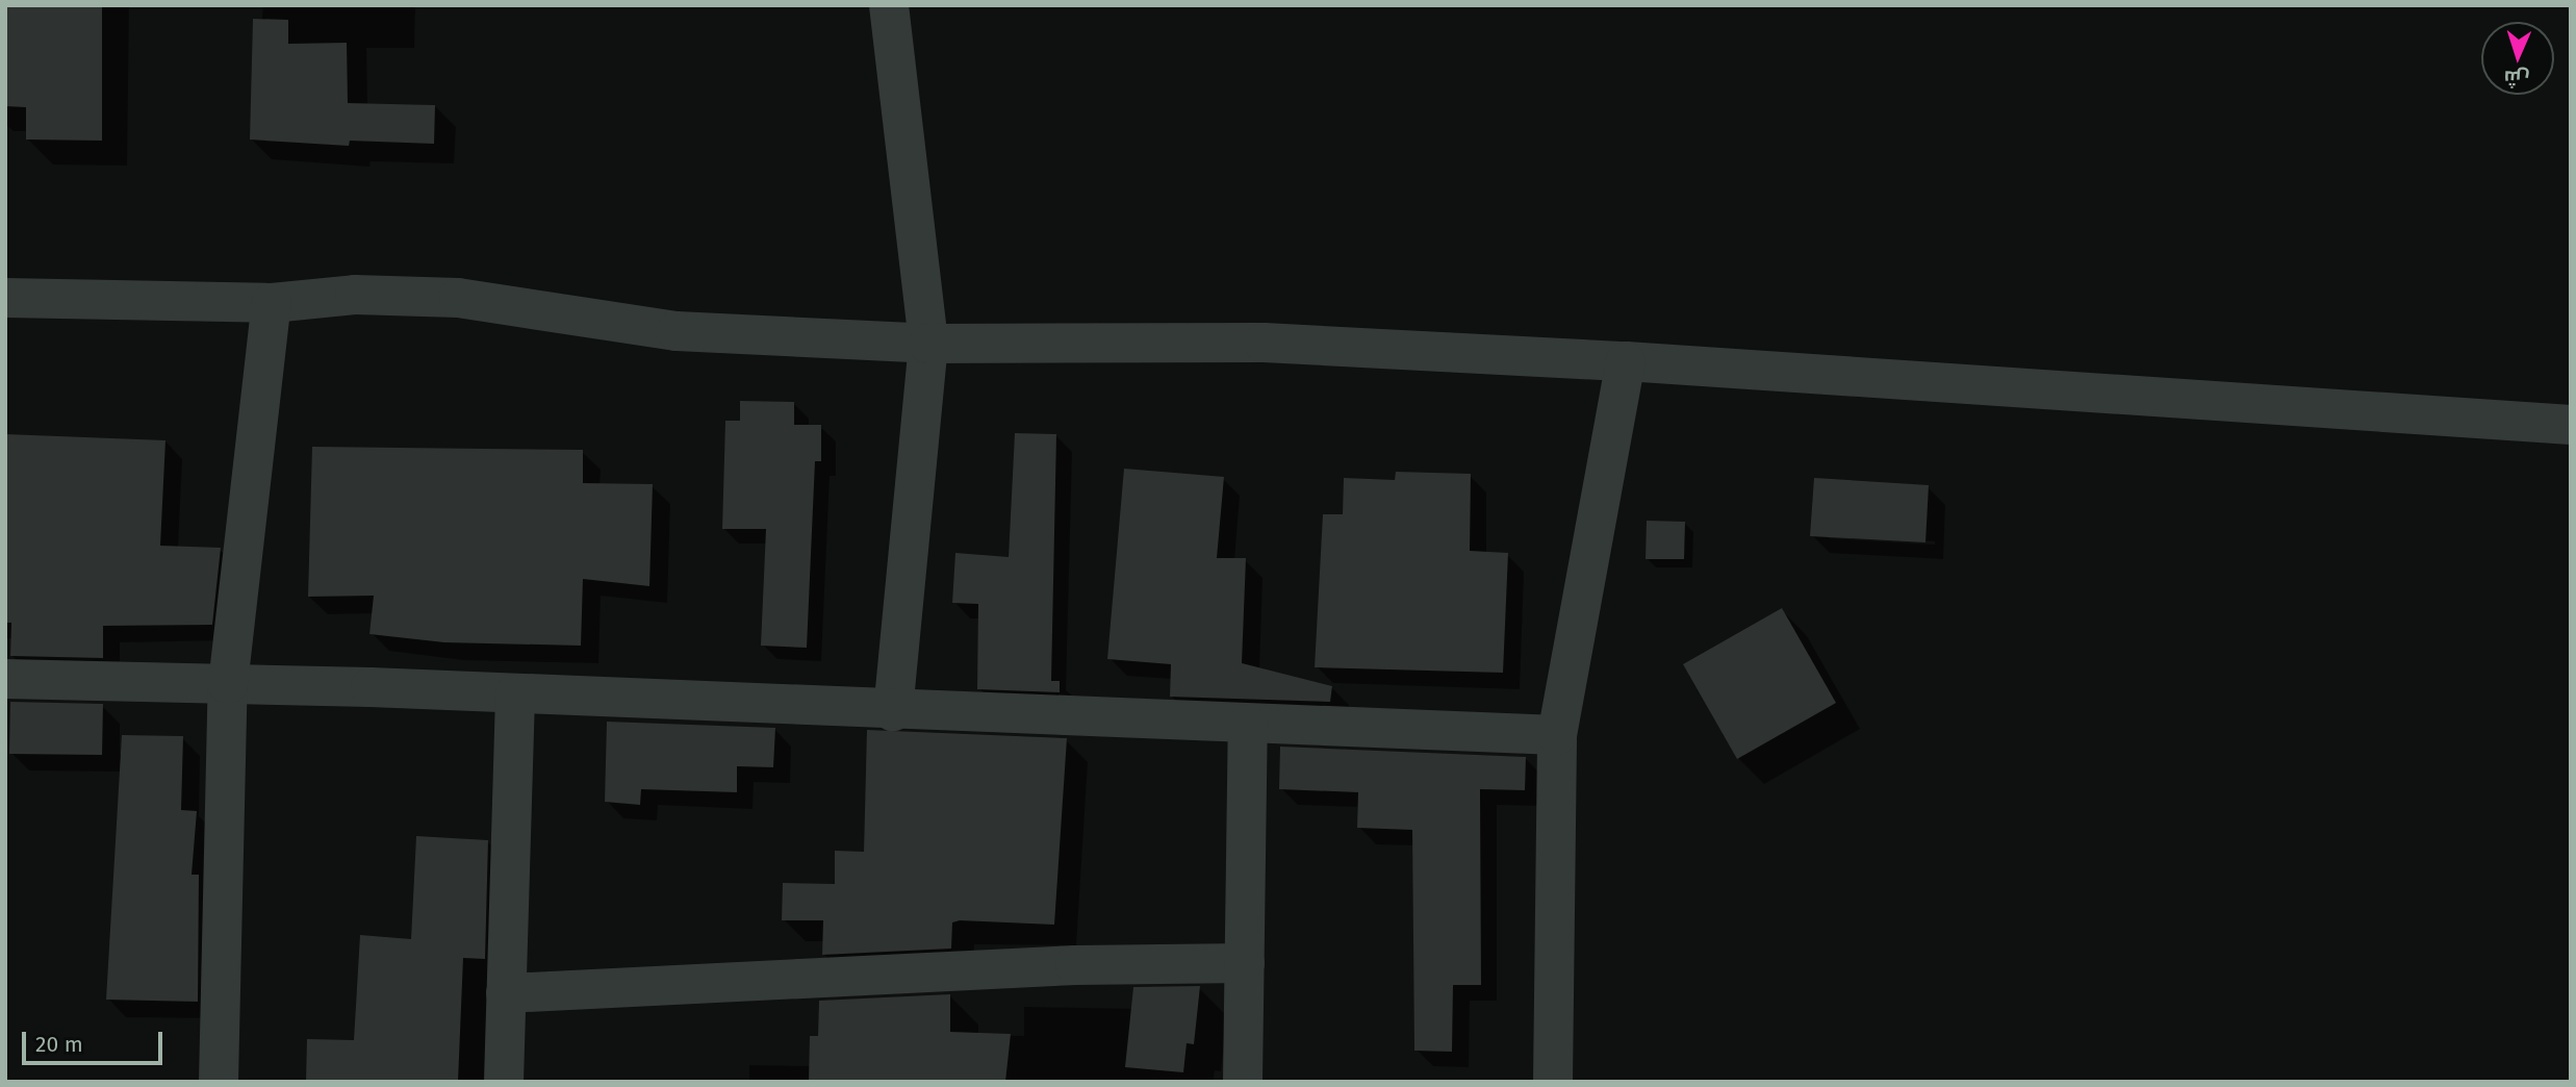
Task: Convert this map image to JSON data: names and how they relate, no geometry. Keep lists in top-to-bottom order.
{
  "scale_bar": "20 m",
  "north": "bottom"
}
